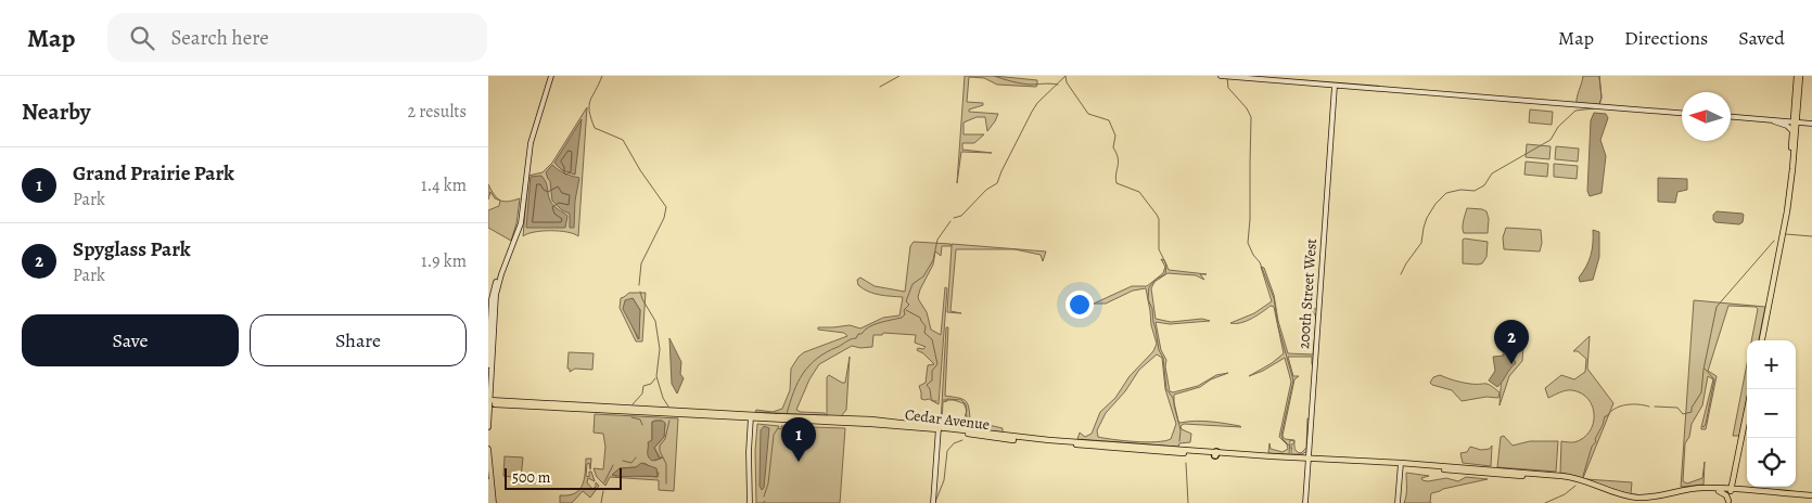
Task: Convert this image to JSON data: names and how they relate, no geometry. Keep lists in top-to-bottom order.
{
  "streets": {
    "main road": ["Cedar Avenue"],
    "street": ["200th Street West"]
  },
  "crossings": [
    ["200th Street West", "Cedar Avenue"]
  ],
  "scale_bar": "500 m",
  "north": "left",
  "page": {
    "header": "Map",
    "search": "Search here",
    "nav": ["Map", "Directions", "Saved"],
    "heading": ["Nearby", "2 results"],
    "list": [
      {
        "mark": "1",
        "name": "Grand Prairie Park",
        "note": "Park",
        "value": "1.4 km"
      },
      {
        "mark": "2",
        "name": "Spyglass Park",
        "note": "Park",
        "value": "1.9 km"
      }
    ],
    "buttons": ["Save", "Share"],
    "pins": ["2", "1"],
    "map_buttons": ["+", "−"],
    "scale": "500 m"
  }
}
